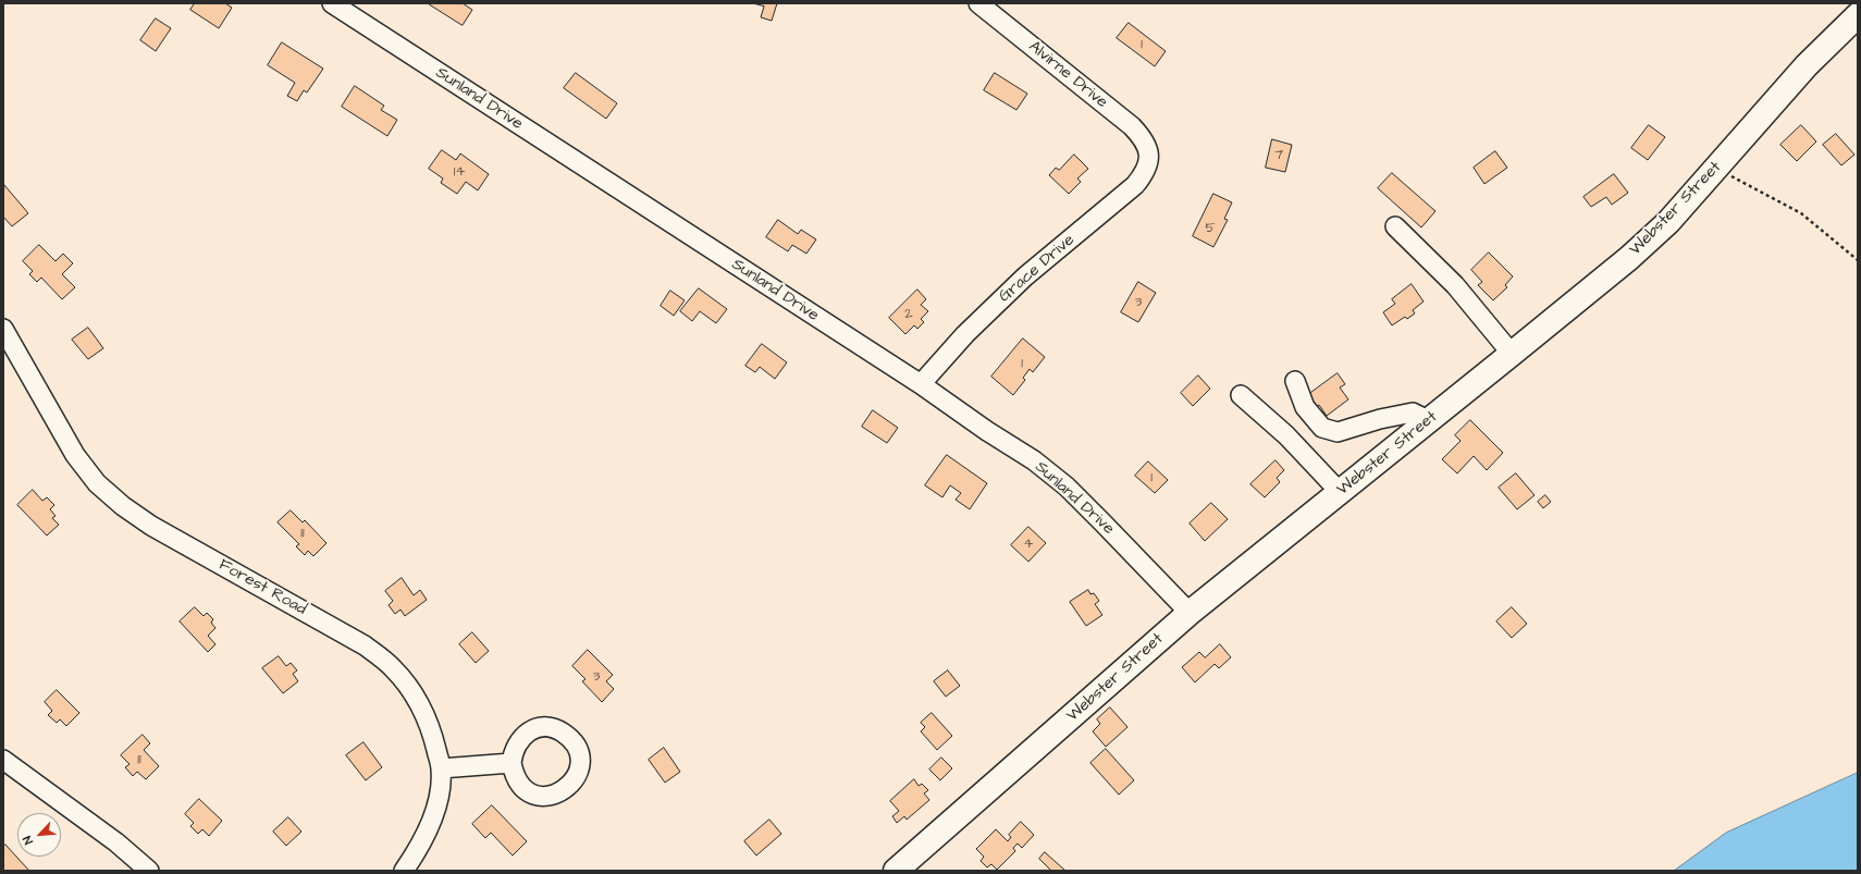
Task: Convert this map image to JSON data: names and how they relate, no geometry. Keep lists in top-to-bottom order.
{
  "streets": {
    "main road": ["Webster Street"],
    "street": [
      "Alvirne Drive",
      "Sunland Drive",
      "Grace Drive",
      "Forest Road"
    ]
  },
  "crossings": [
    ["Alvirne Drive", "Grace Drive"],
    ["Sunland Drive", "Webster Street"],
    ["Sunland Drive", "Grace Drive"]
  ],
  "house_numbers": [
    "1",
    "7",
    "14",
    "5",
    "3",
    "2",
    "1",
    "1",
    "11",
    "4",
    "3",
    "11"
  ],
  "north": "bottom left"
}
